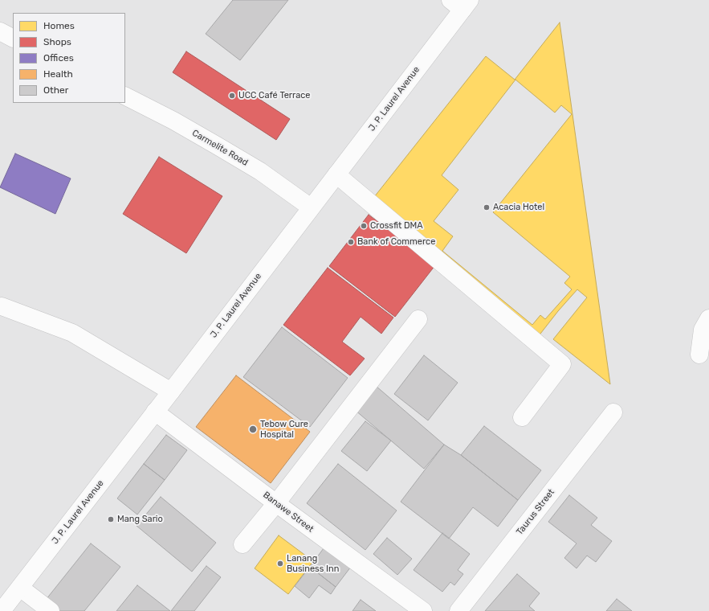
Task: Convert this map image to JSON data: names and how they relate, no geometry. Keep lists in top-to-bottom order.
{
  "streets": {
    "street": [
      "J. P. Laurel Avenue",
      "Carmelite Road",
      "Banawe Street",
      "Taurus Street"
    ]
  },
  "crossings": [
    ["J. P. Laurel Avenue", "Carmelite Road"],
    ["J. P. Laurel Avenue", "Banawe Street"]
  ],
  "places": [
    "UCC Café Terrace",
    "Acacia Hotel",
    "Crossfit DMA",
    "Bank of Commerce",
    "Tebow Cure Hospital",
    "Mang Sario",
    "Lanang Business Inn"
  ],
  "legend": [
    "Homes",
    "Shops",
    "Offices",
    "Health",
    "Other"
  ]
}
